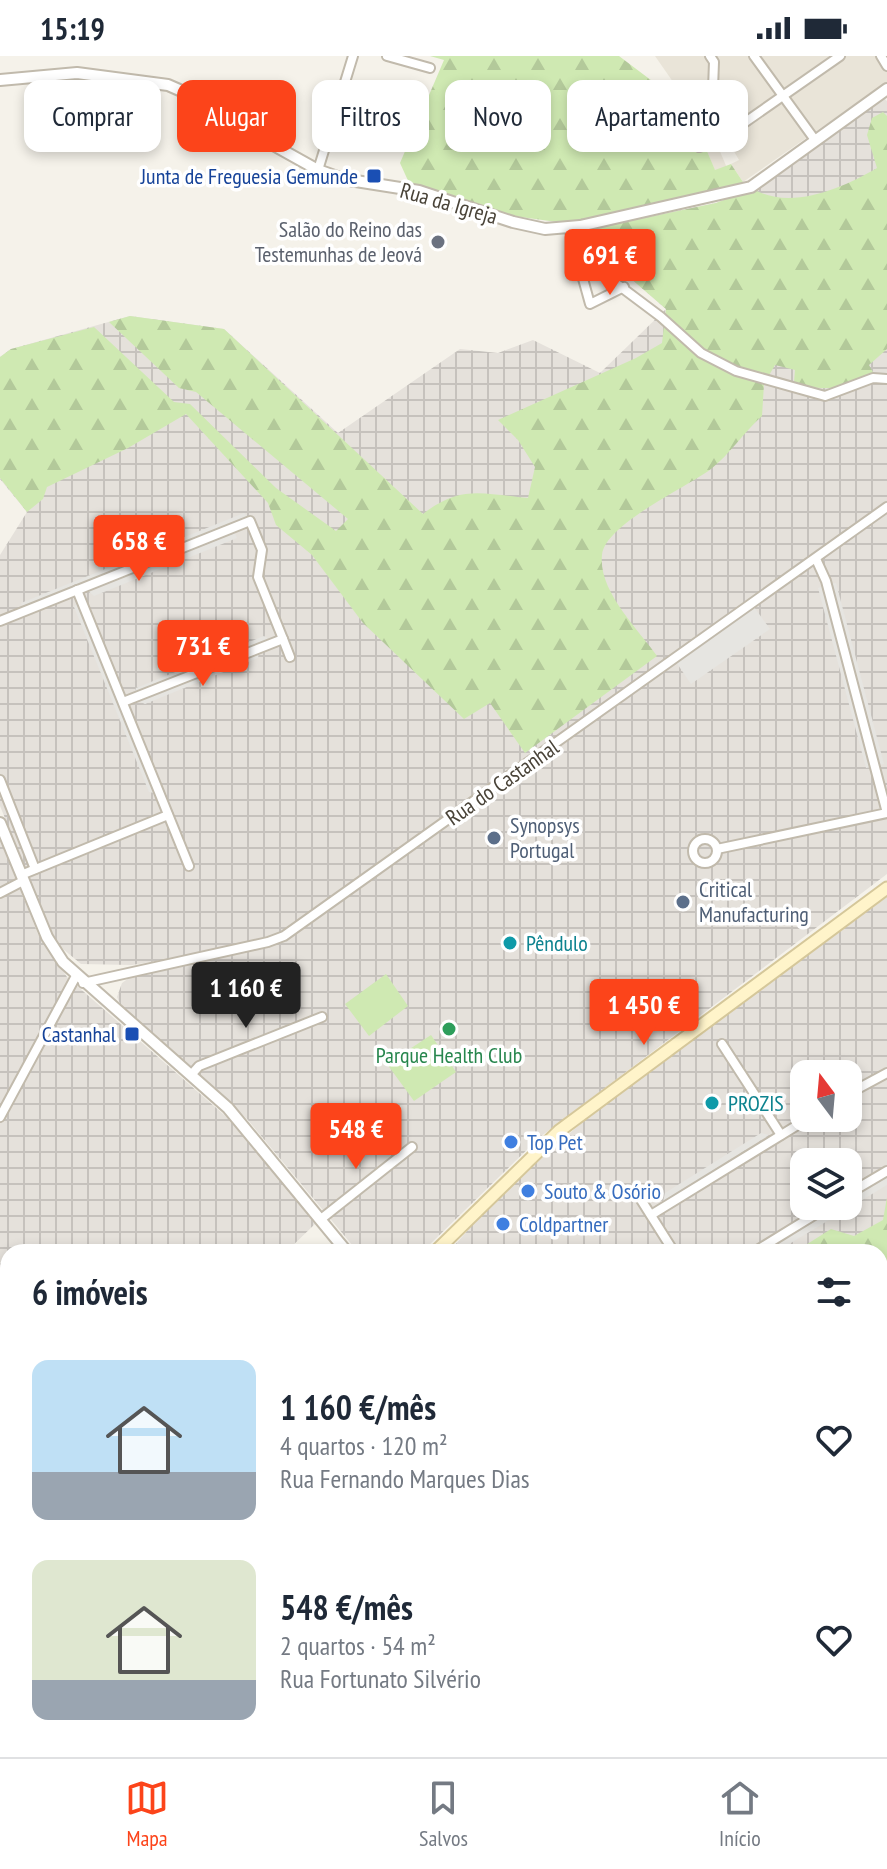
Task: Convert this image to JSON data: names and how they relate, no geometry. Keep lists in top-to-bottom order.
{
  "streets": {
    "street": ["Rua da Igreja", "Rua do Castanhal"]
  },
  "places": {
    "transit": ["Junta de Freguesia Gemunde", "Castanhal"],
    "other": [
      "Salão do Reino das Testemunhas de Jeová",
      "Synopsys Portugal",
      "Critical Manufacturing",
      "Pêndulo",
      "Parque Health Club",
      "PROZIS",
      "Top Pet",
      "Souto & Osório",
      "Coldpartner"
    ]
  },
  "north": "top",
  "page": {
    "status": "15:19",
    "chip": [
      "Comprar",
      "Alugar",
      "Filtros",
      "Novo",
      "Apartamento"
    ],
    "price": [
      "691 €",
      "658 €",
      "731 €",
      "1 160 €",
      "1 450 €",
      "548 €"
    ],
    "heading": "6 imóveis",
    "list": [
      {
        "name": "1 160 €/mês",
        "note": "4 quartos · 120 m² · Rua Fernando Marques Dias"
      },
      {
        "name": "548 €/mês",
        "note": "2 quartos · 54 m² · Rua Fortunato Silvério"
      }
    ],
    "tabs": ["Mapa", "Salvos", "Início"]
  }
}
